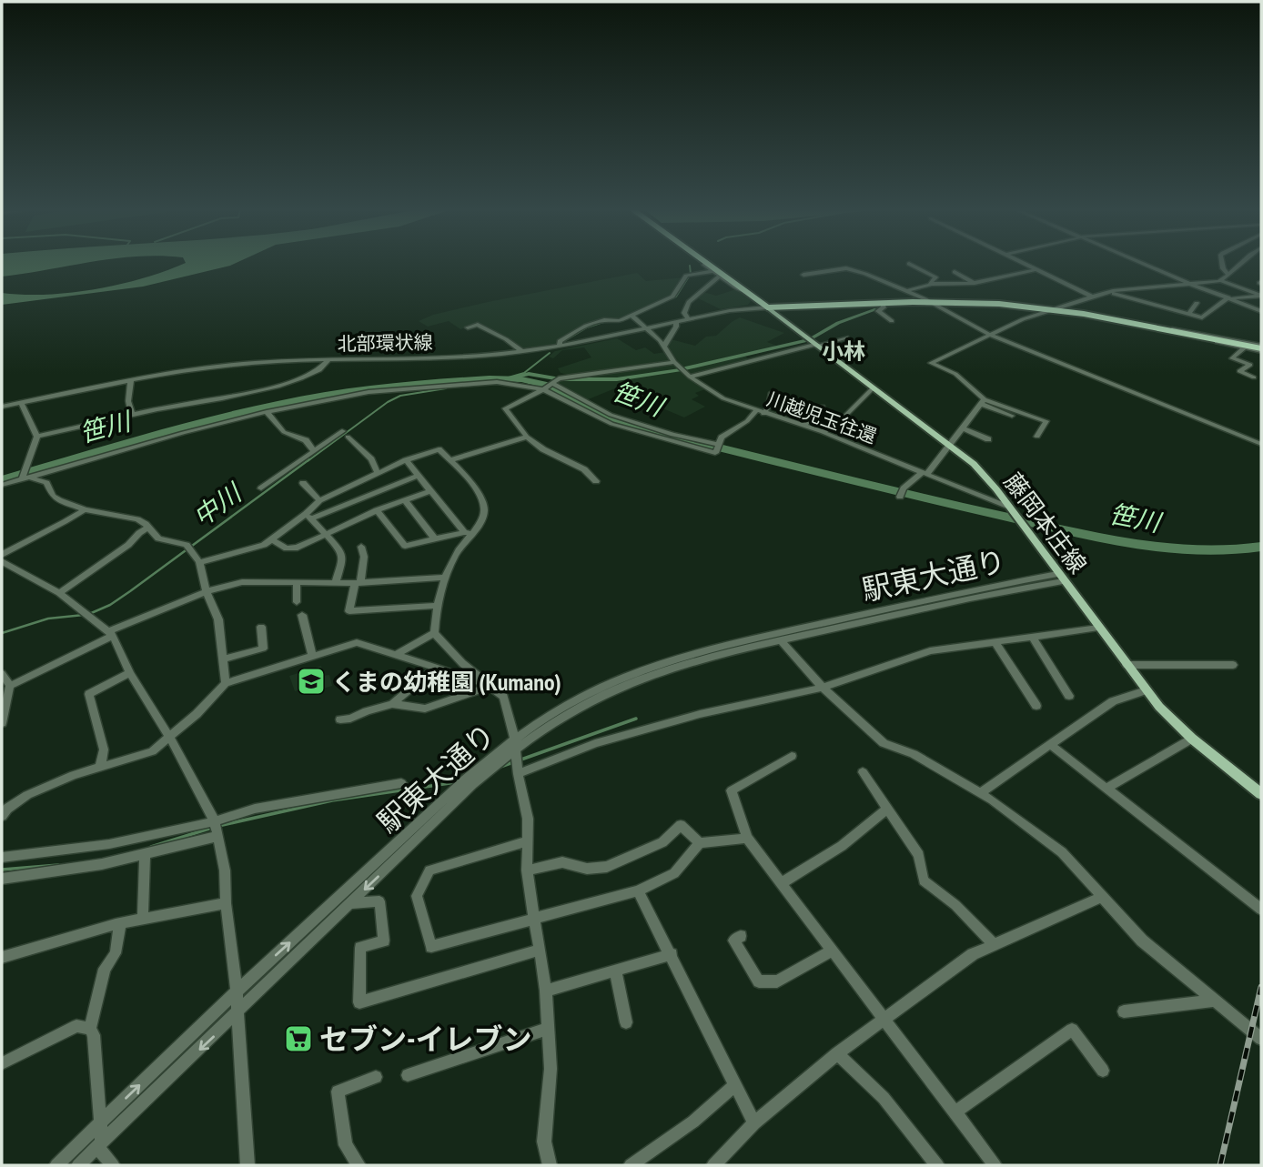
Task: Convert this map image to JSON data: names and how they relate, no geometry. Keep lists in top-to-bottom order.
{
  "streets": {
    "main road": ["藤岡本庄線"],
    "street": ["北部環状線", "川越児玉往還", "駅東大通り"]
  },
  "crossings": [
    ["北部環状線", "川越児玉往還"],
    ["北部環状線", "藤岡本庄線"],
    ["川越児玉往還", "藤岡本庄線"],
    ["藤岡本庄線", "駅東大通り"]
  ],
  "districts": ["小林"],
  "water": ["笹川", "中川"],
  "places": {
    "school or university": ["くまの幼稚園 (Kumano)"],
    "supermarket": ["セブン-イレブン"]
  }
}
